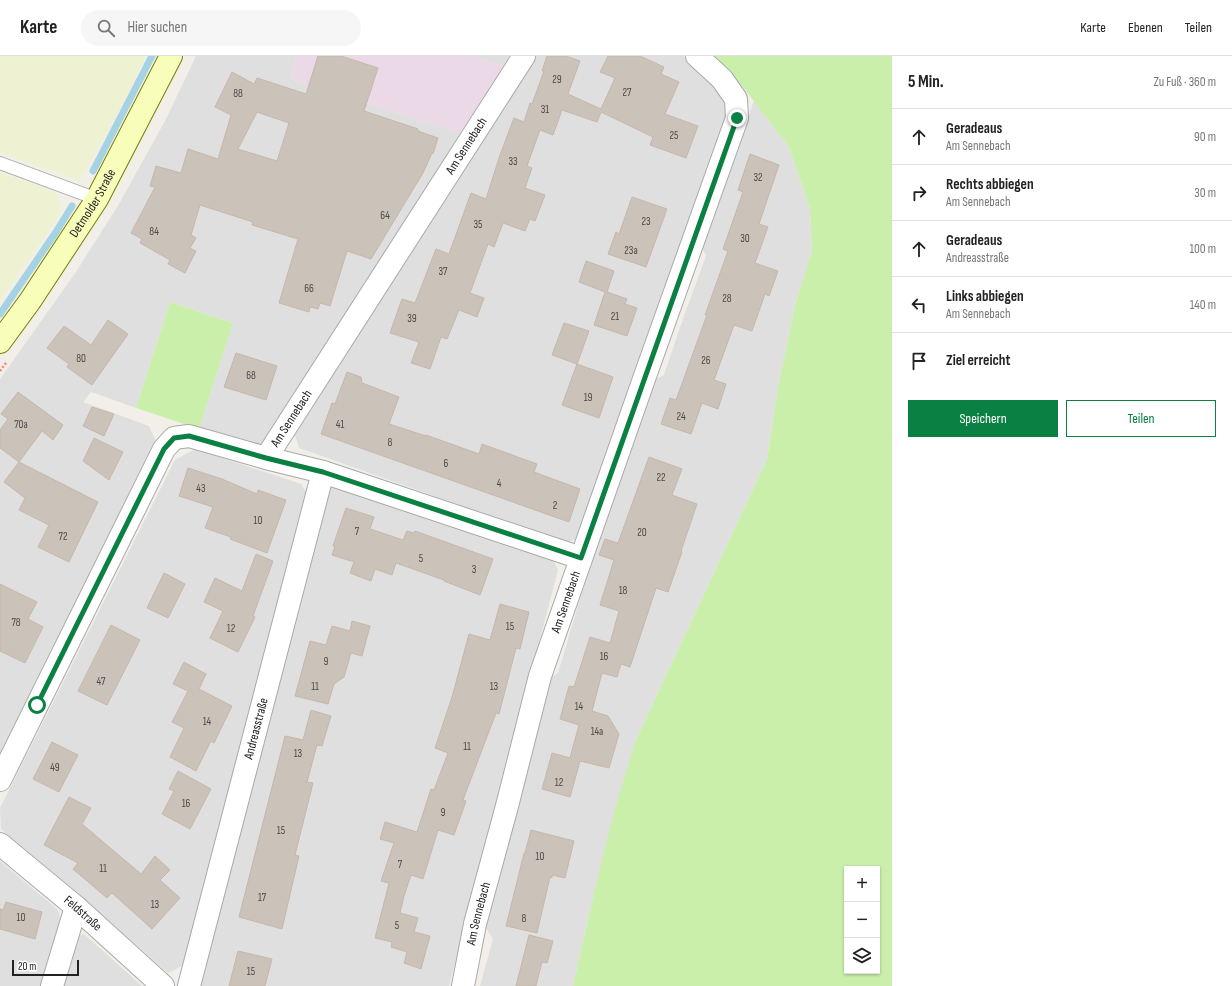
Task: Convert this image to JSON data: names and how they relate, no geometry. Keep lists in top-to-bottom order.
{
  "streets": {
    "main road": ["Detmolder Straße"],
    "street": ["Am Sennebach", "Andreasstraße", "Feldstraße"]
  },
  "house_numbers": [
    "29",
    "27",
    "88",
    "31",
    "25",
    "33",
    "32",
    "64",
    "23",
    "35",
    "84",
    "30",
    "23a",
    "37",
    "66",
    "28",
    "21",
    "39",
    "80",
    "26",
    "68",
    "19",
    "24",
    "70a",
    "41",
    "8",
    "6",
    "22",
    "4",
    "43",
    "2",
    "10",
    "7",
    "20",
    "72",
    "5",
    "3",
    "18",
    "78",
    "15",
    "12",
    "16",
    "9",
    "47",
    "11",
    "13",
    "14",
    "14",
    "14a",
    "11",
    "13",
    "49",
    "12",
    "16",
    "9",
    "15",
    "10",
    "7",
    "11",
    "17",
    "13",
    "10",
    "8",
    "5",
    "15"
  ],
  "scale_bar": "20 m",
  "page": {
    "header": "Karte",
    "search": "Hier suchen",
    "nav": ["Karte", "Ebenen", "Teilen"],
    "heading": ["5 Min.", "Zu Fuß · 360 m"],
    "list": [
      ["Geradeaus", "Am Sennebach", "90 m"],
      ["Rechts abbiegen", "Am Sennebach", "30 m"],
      ["Geradeaus", "Andreasstraße", "100 m"],
      ["Links abbiegen", "Am Sennebach", "140 m"],
      "Ziel erreicht"
    ],
    "buttons": ["Speichern", "Teilen"],
    "map_buttons": ["+", "−"],
    "scale": "20 m"
  }
}
